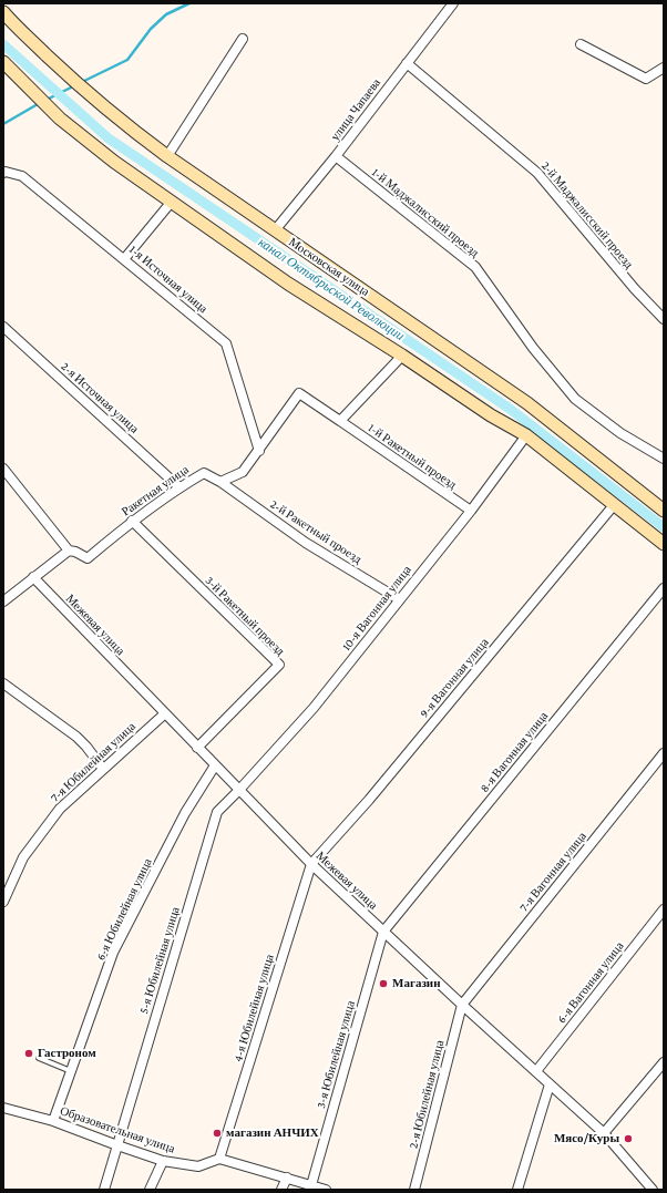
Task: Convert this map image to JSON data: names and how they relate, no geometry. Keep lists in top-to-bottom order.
{
  "streets": {
    "main road": ["Московская улица"],
    "street": [
      "улица Чапаева",
      "1-й Маджалисский проезд",
      "2-й Маджалисский проезд",
      "1-я Источная улица",
      "2-я Источная улица",
      "1-й Ракетный проезд",
      "Ракетная улица",
      "2-й Ракетный проезд",
      "10-я Вагонная улица",
      "3-й Ракетный проезд",
      "Межевая улица",
      "9-я Вагонная улица",
      "8-я Вагонная улица",
      "7-я Юбилейная улица",
      "7-я Вагонная улица",
      "6-я Юбилейная улица",
      "5-я Юбилейная улица",
      "6-я Вагонная улица",
      "4-я Юбилейная улица",
      "3-я Юбилейная улица",
      "2-я Юбилейная улица",
      "Образовательная улица"
    ]
  },
  "crossings": [
    ["улица Чапаева", "1-й Маджалисский проезд"],
    ["улица Чапаева", "2-й Маджалисский проезд"],
    ["улица Чапаева", "Московская улица"],
    ["2-я Источная улица", "Ракетная улица"],
    ["1-й Ракетный проезд", "10-я Вагонная улица"],
    ["Ракетная улица", "2-й Ракетный проезд"],
    ["Ракетная улица", "3-й Ракетный проезд"],
    ["2-й Ракетный проезд", "10-я Вагонная улица"],
    ["10-я Вагонная улица", "Межевая улица"],
    ["10-я Вагонная улица", "5-я Юбилейная улица"],
    ["3-й Ракетный проезд", "Межевая улица"],
    ["Межевая улица", "9-я Вагонная улица"],
    ["Межевая улица", "8-я Вагонная улица"],
    ["Межевая улица", "7-я Юбилейная улица"],
    ["Межевая улица", "7-я Вагонная улица"],
    ["Межевая улица", "6-я Юбилейная улица"],
    ["Межевая улица", "5-я Юбилейная улица"],
    ["Межевая улица", "6-я Вагонная улица"],
    ["Межевая улица", "4-я Юбилейная улица"],
    ["Межевая улица", "3-я Юбилейная улица"],
    ["Межевая улица", "2-я Юбилейная улица"],
    ["9-я Вагонная улица", "4-я Юбилейная улица"],
    ["8-я Вагонная улица", "3-я Юбилейная улица"],
    ["7-я Вагонная улица", "2-я Юбилейная улица"],
    ["6-я Юбилейная улица", "Образовательная улица"],
    ["5-я Юбилейная улица", "Образовательная улица"],
    ["4-я Юбилейная улица", "Образовательная улица"]
  ],
  "water": ["канал Октябрьской Революции"],
  "places": [
    "Магазин",
    "Гастроном",
    "магазин АНЧИХ",
    "Мясо/Куры"
  ]
}
